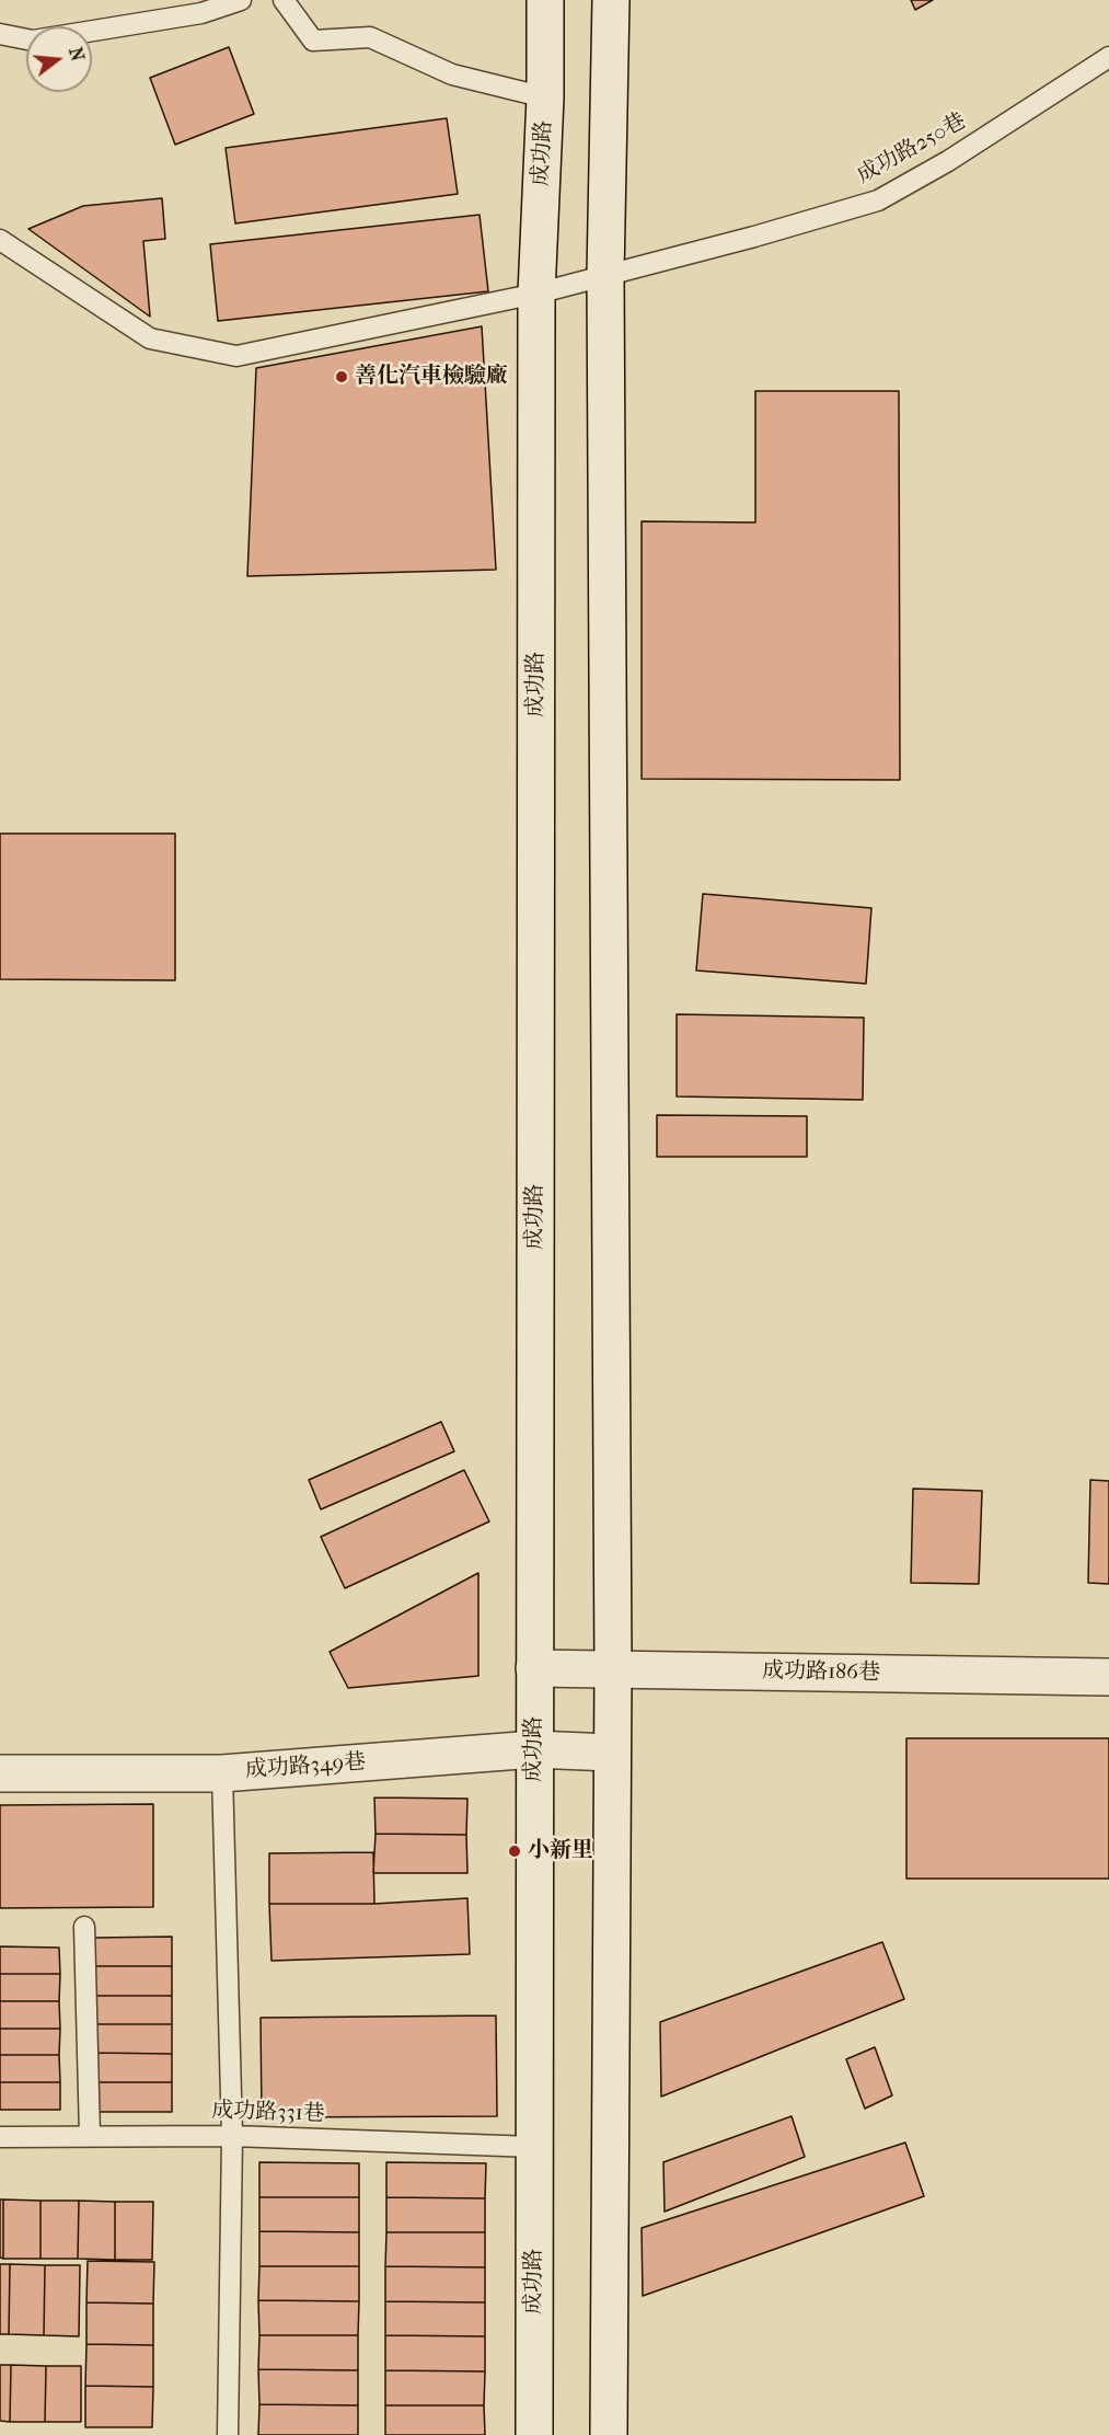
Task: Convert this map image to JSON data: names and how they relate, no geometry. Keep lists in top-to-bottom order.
{
  "streets": {
    "main road": ["成功路", "成功路186巷", "成功路349巷"],
    "lane": ["成功路250巷", "成功路331巷"]
  },
  "crossings": [
    ["成功路250巷", "成功路"],
    ["成功路", "成功路186巷"],
    ["成功路", "成功路349巷"],
    ["成功路", "成功路331巷"]
  ],
  "places": ["善化汽車檢驗廠", "小新里"],
  "north": "right"
}
